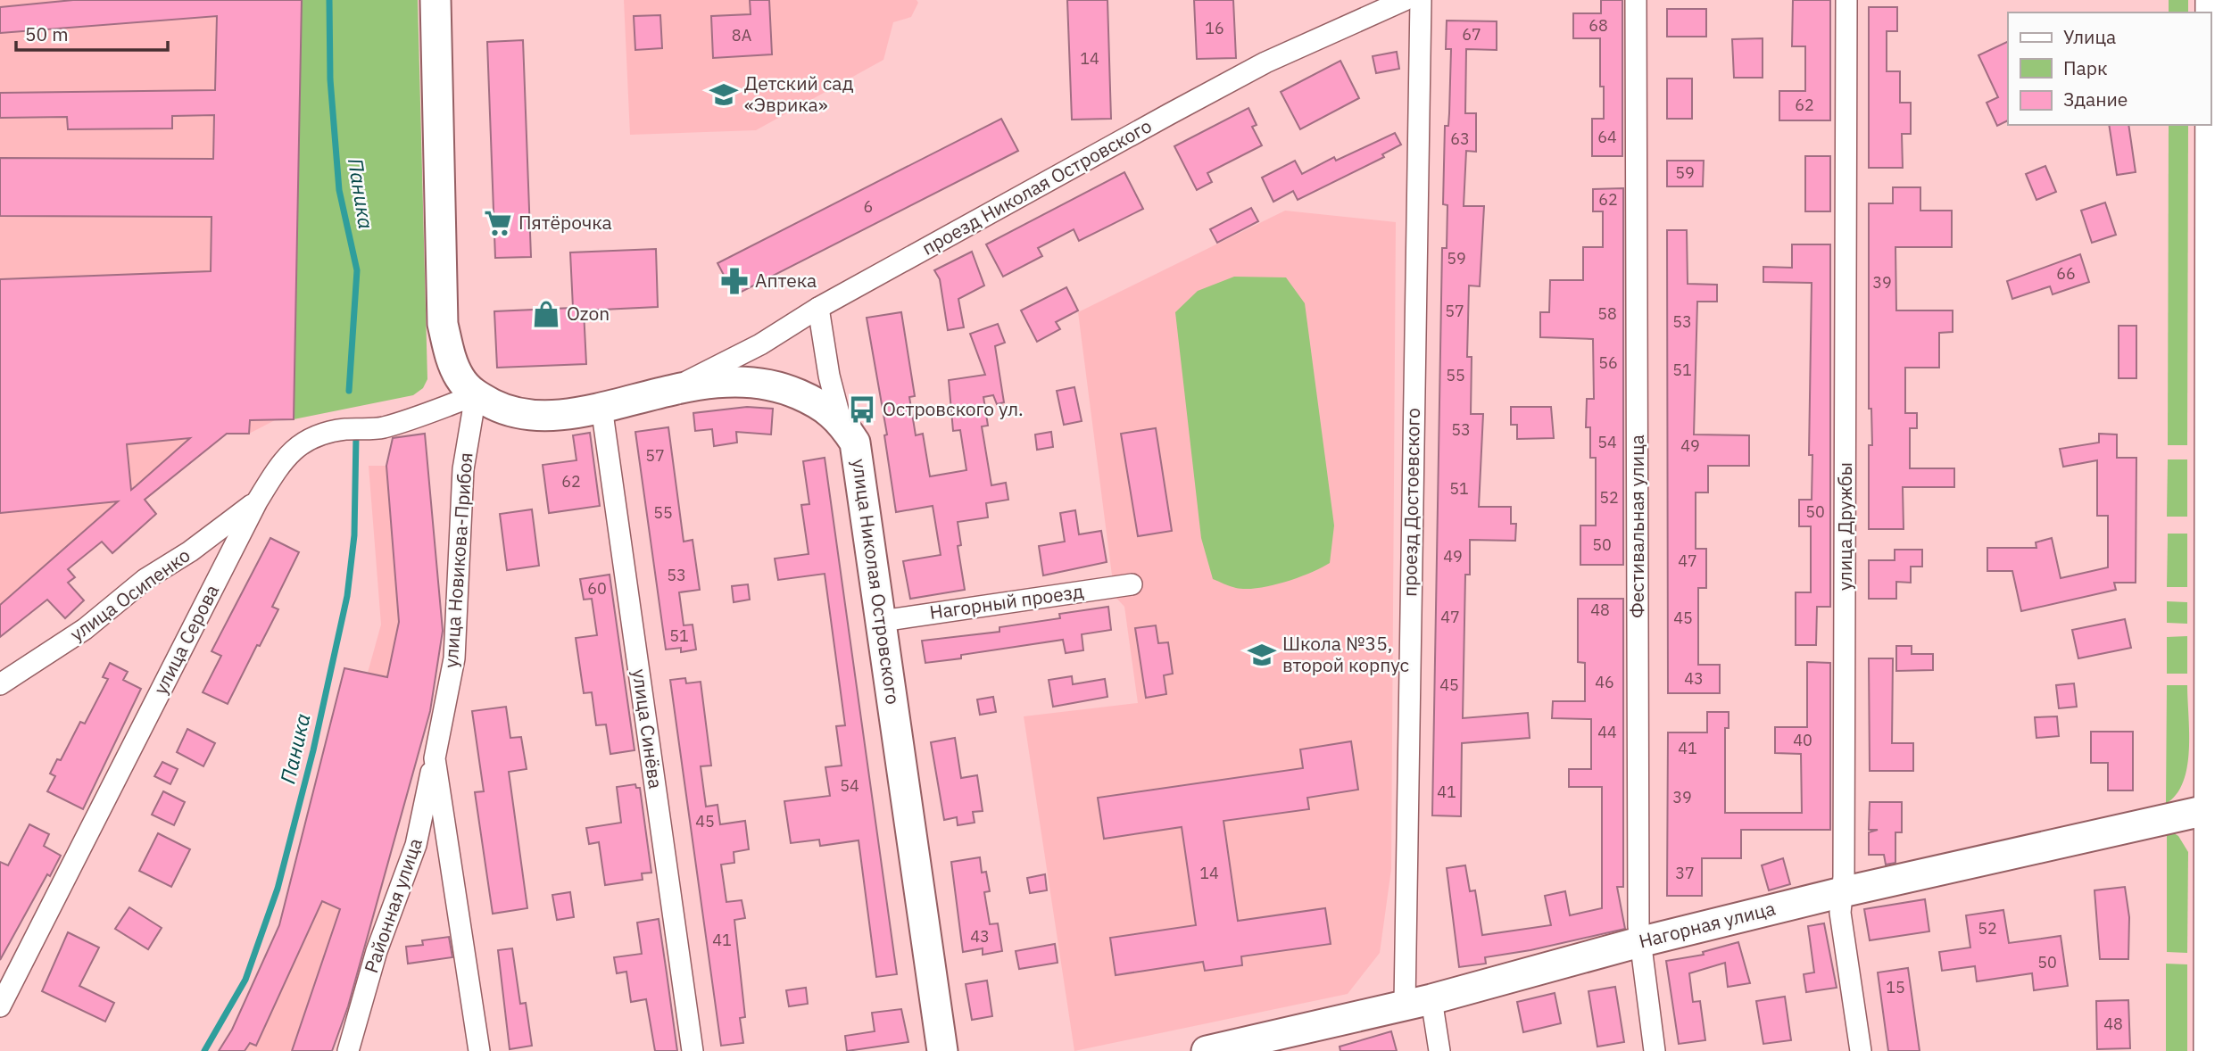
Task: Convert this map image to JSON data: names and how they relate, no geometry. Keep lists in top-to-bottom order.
{
  "streets": {
    "street": [
      "проезд Николая Островского",
      "проезд Достоевского",
      "Фестивальная улица",
      "улица Дружбы",
      "улица Новикова-Прибоя",
      "улица Николая Островского",
      "улица Осипенко",
      "Нагорный проезд",
      "улица Серова",
      "улица Синёва",
      "Районная улица",
      "Нагорная улица"
    ]
  },
  "crossings": [
    ["проезд Николая Островского", "улица Николая Островского"],
    ["проезд Достоевского", "Нагорная улица"],
    ["Фестивальная улица", "Нагорная улица"],
    ["улица Дружбы", "Нагорная улица"],
    ["улица Новикова-Прибоя", "улица Николая Островского"],
    ["улица Новикова-Прибоя", "улица Серова"],
    ["улица Новикова-Прибоя", "Районная улица"],
    ["улица Николая Островского", "Нагорный проезд"],
    ["улица Николая Островского", "улица Серова"],
    ["улица Николая Островского", "улица Синёва"],
    ["улица Осипенко", "улица Серова"]
  ],
  "water": ["Паника"],
  "places": {
    "school or university": ["Детский сад «Эврика»", "Школа №35, второй корпус"],
    "supermarket": ["Пятёрочка"],
    "pharmacy": ["Аптека"],
    "shop": ["Ozon"],
    "bus stop": ["Островского ул."]
  },
  "house_numbers": [
    "68",
    "16",
    "67",
    "8А",
    "14",
    "62",
    "64",
    "63",
    "59",
    "62",
    "6",
    "59",
    "66",
    "39",
    "57",
    "58",
    "53",
    "56",
    "51",
    "55",
    "53",
    "54",
    "49",
    "57",
    "62",
    "51",
    "52",
    "50",
    "55",
    "50",
    "49",
    "47",
    "53",
    "60",
    "48",
    "47",
    "45",
    "51",
    "43",
    "46",
    "45",
    "44",
    "40",
    "41",
    "54",
    "41",
    "39",
    "45",
    "14",
    "37",
    "52",
    "43",
    "41",
    "50",
    "15",
    "48"
  ],
  "legend": ["Улица", "Парк", "Здание"],
  "scale_bar": "50 m"
}
